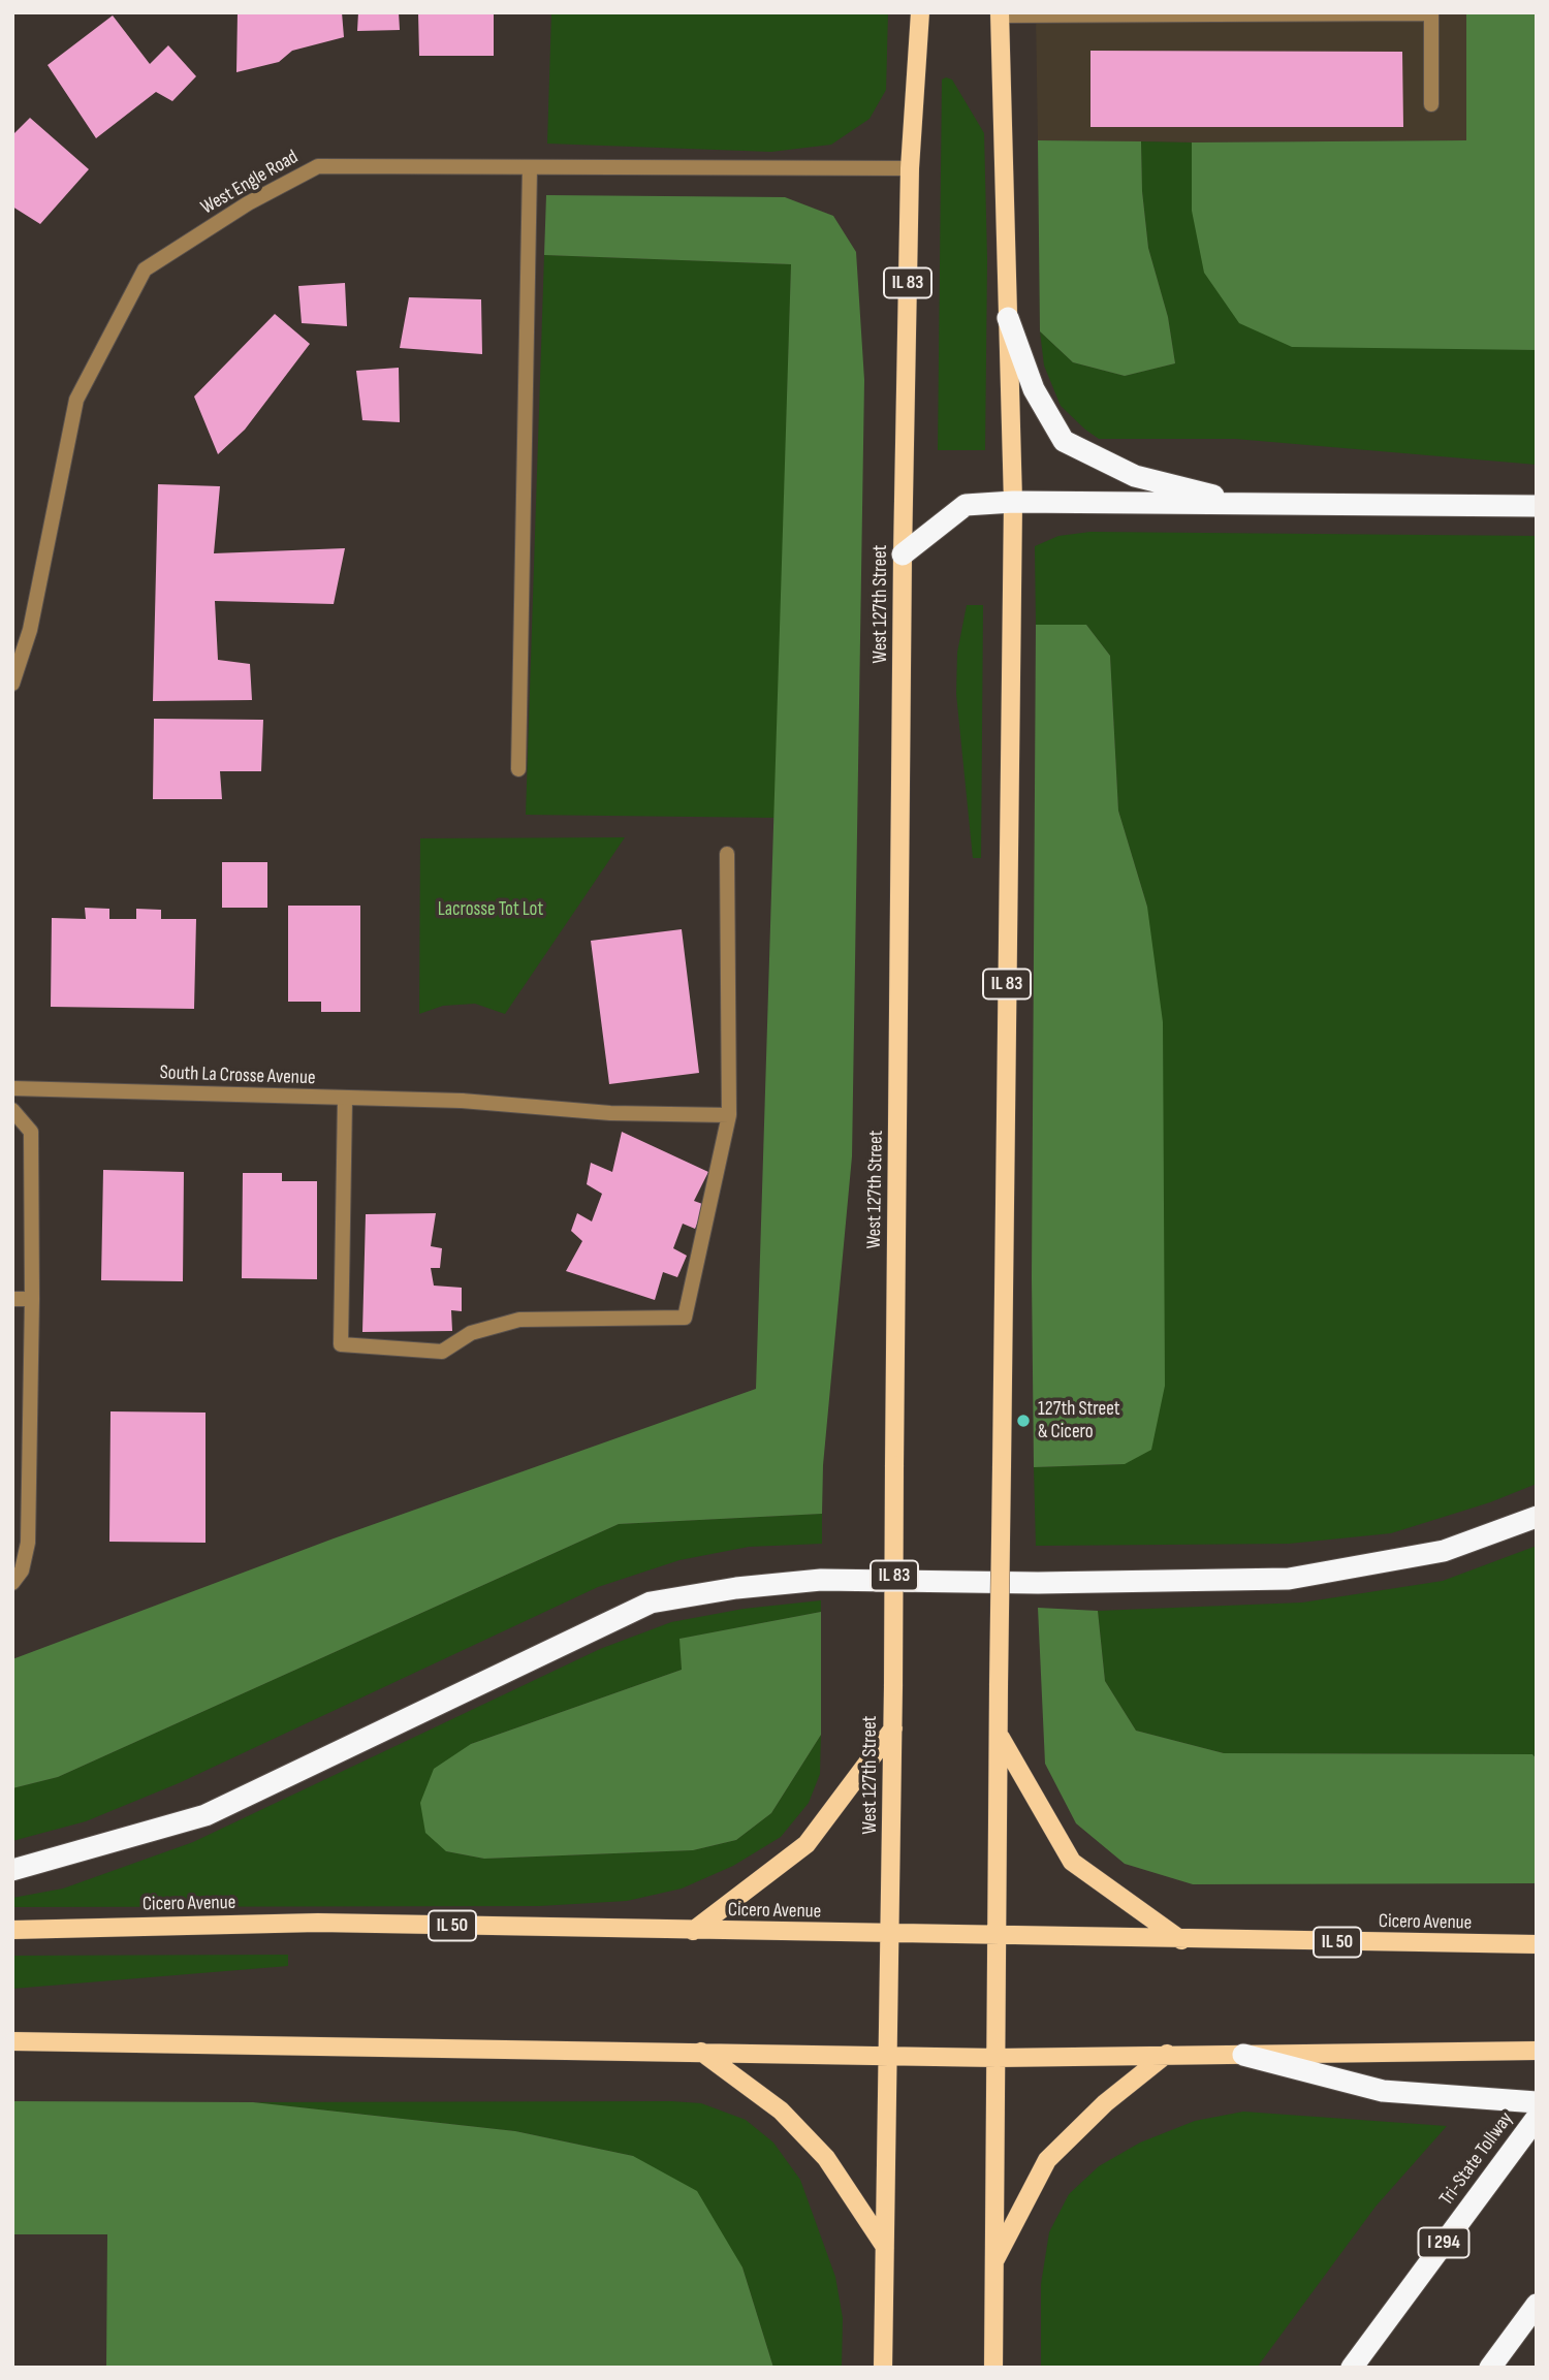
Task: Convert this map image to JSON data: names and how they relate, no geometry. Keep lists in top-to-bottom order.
{
  "streets": {
    "highway": ["Tri-State Tollway", "I 294"],
    "main road": [
      "IL 83",
      "West 127th Street",
      "Cicero Avenue",
      "IL 50"
    ],
    "street": ["West Engle Road", "South La Crosse Avenue"]
  },
  "crossings": [
    ["West Engle Road", "West 127th Street"],
    ["IL 83", "Cicero Avenue"],
    ["West 127th Street", "Cicero Avenue"]
  ],
  "parks": ["Lacrosse Tot Lot"],
  "places": ["127th Street & Cicero"]
}
